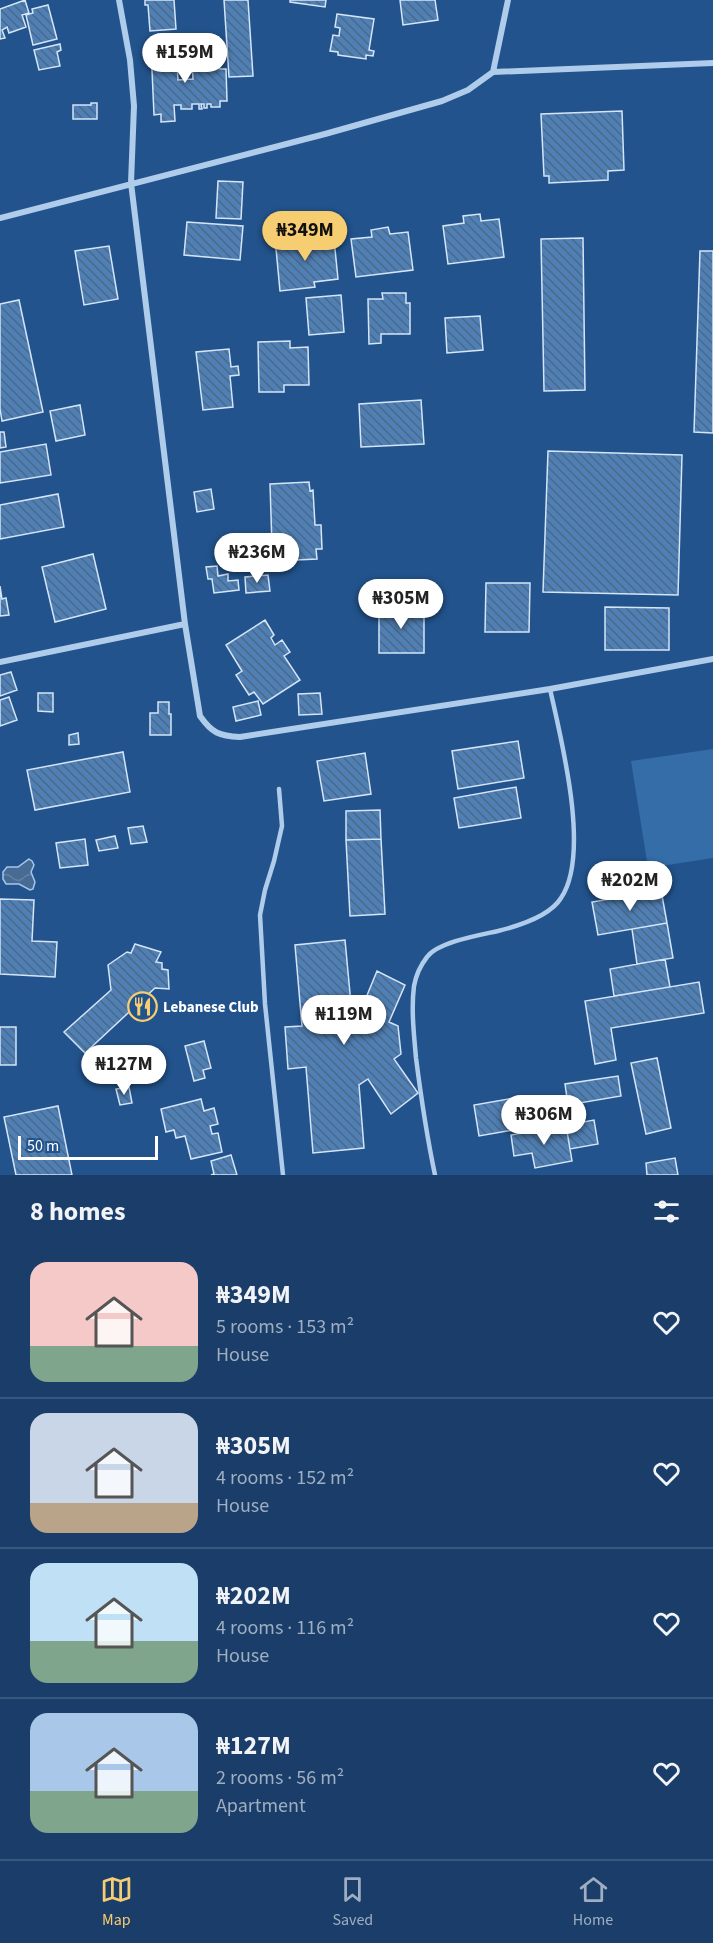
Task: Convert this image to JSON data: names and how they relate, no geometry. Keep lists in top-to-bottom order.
{
  "places": {
    "restaurant": ["Lebanese Club"]
  },
  "scale_bar": "50 m",
  "page": {
    "price": [
      "₦159M",
      "₦349M",
      "₦236M",
      "₦305M",
      "₦202M",
      "₦119M",
      "₦127M",
      "₦306M"
    ],
    "scale": "50 m",
    "heading": "8 homes",
    "list": [
      {
        "name": "₦349M",
        "note": "5 rooms · 153 m² · House"
      },
      {
        "name": "₦305M",
        "note": "4 rooms · 152 m² · House"
      },
      {
        "name": "₦202M",
        "note": "4 rooms · 116 m² · House"
      },
      {
        "name": "₦127M",
        "note": "2 rooms · 56 m² · Apartment"
      }
    ],
    "tabs": ["Map", "Saved", "Home"]
  }
}
